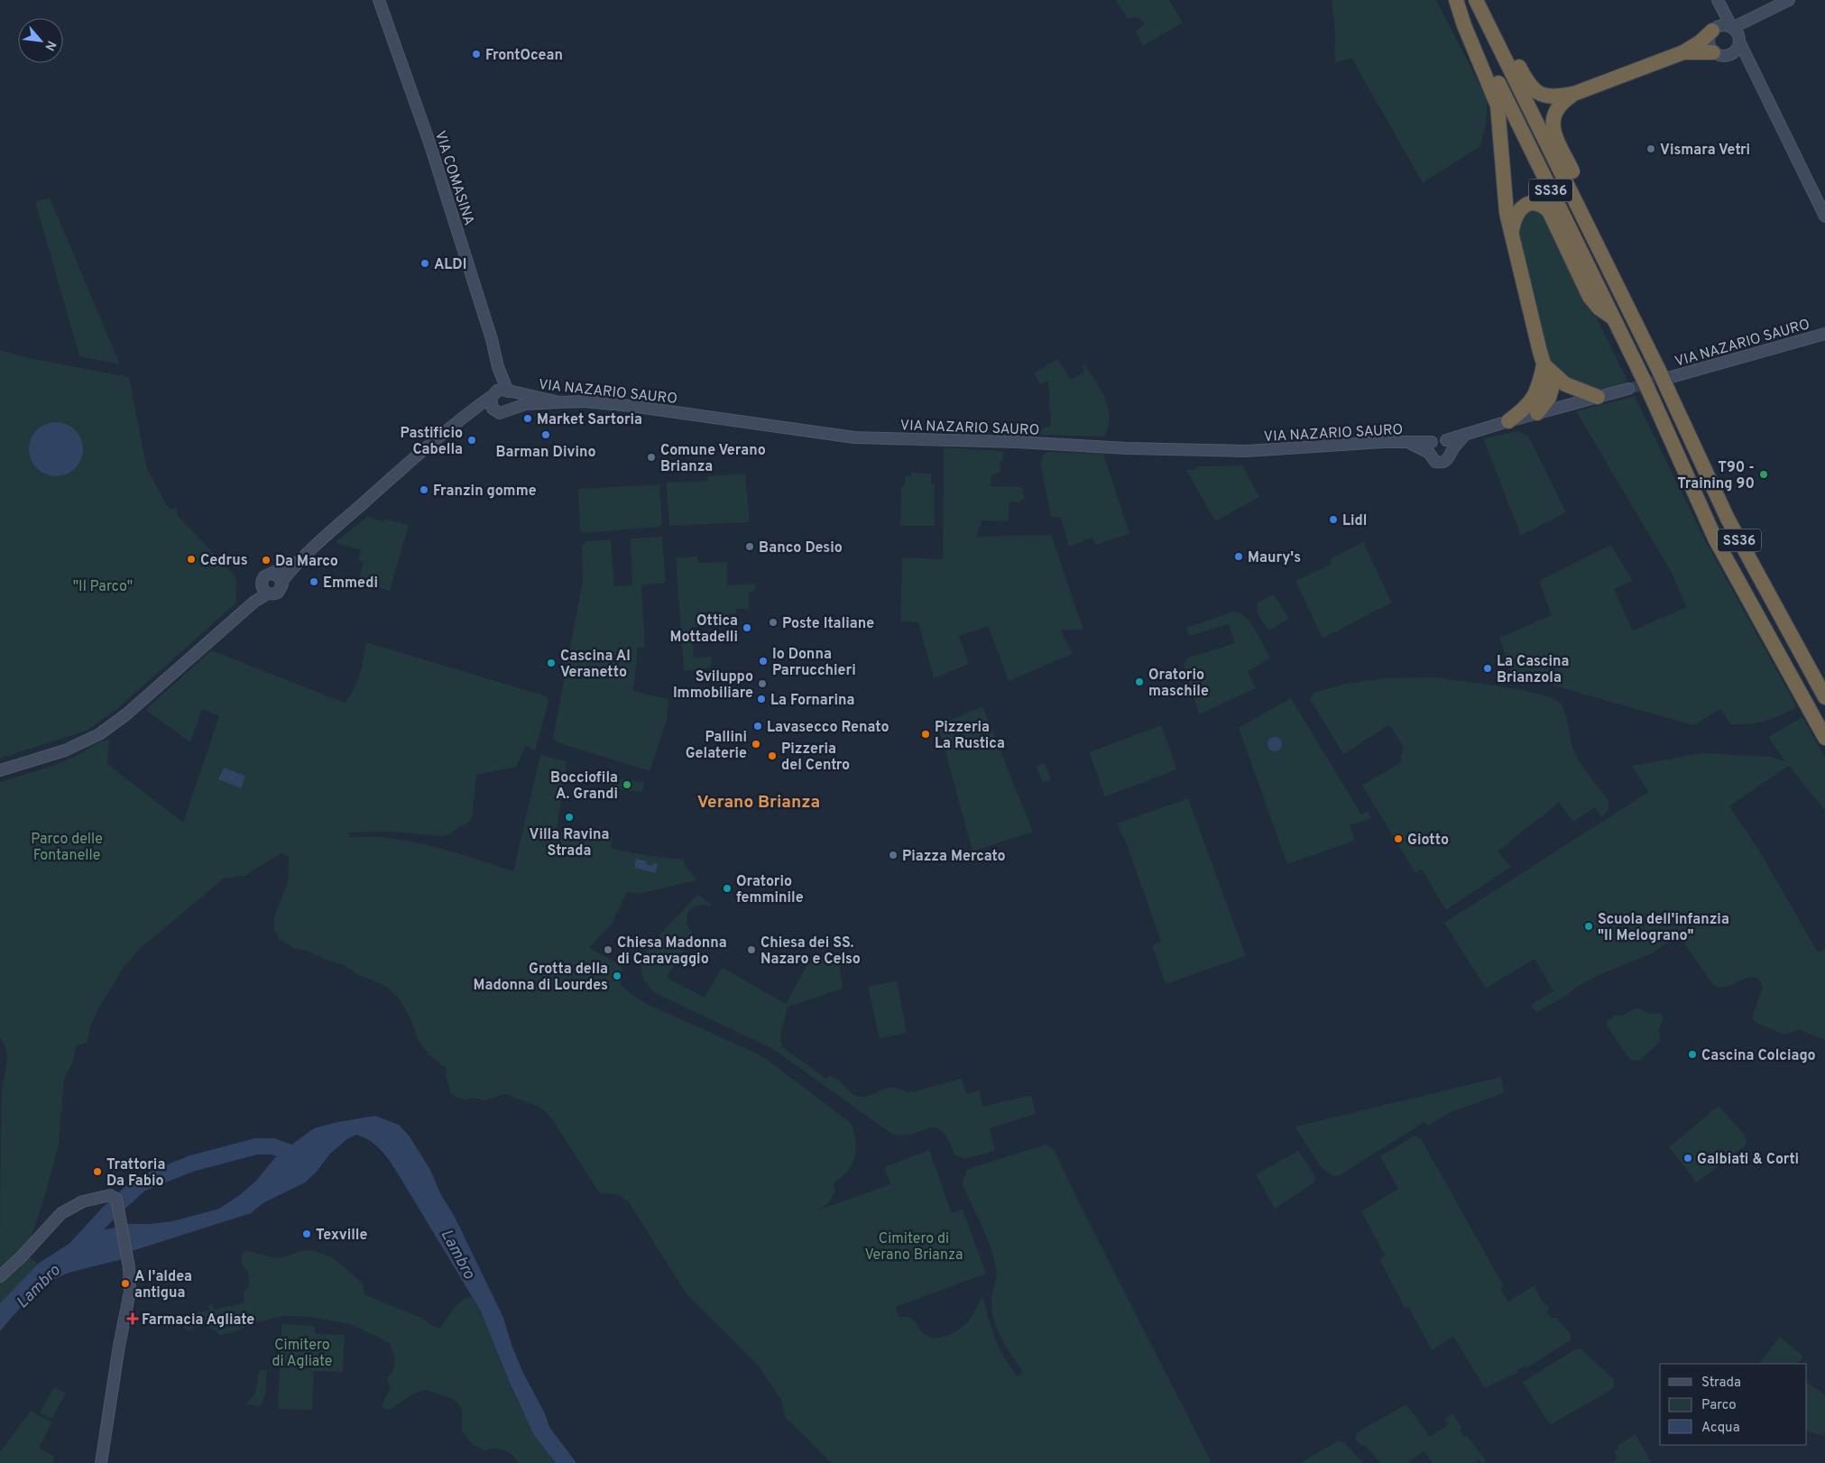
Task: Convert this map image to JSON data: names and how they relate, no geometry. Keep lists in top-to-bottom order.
{
  "streets": {
    "highway": ["SS36"],
    "main road": ["VIA COMASINA", "VIA NAZARIO SAURO"]
  },
  "crossings": [
    ["VIA COMASINA", "VIA NAZARIO SAURO"],
    ["SS36", "VIA NAZARIO SAURO"]
  ],
  "districts": ["Verano Brianza"],
  "water": ["Lambro"],
  "parks": [
    "\"Il Parco\"",
    "Parco delle Fontanelle",
    "Cimitero di Verano Brianza",
    "Cimitero di Agliate"
  ],
  "places": {
    "other": [
      "FrontOcean",
      "Vismara Vetri",
      "ALDI",
      "Market Sartoria",
      "Barman Divino",
      "Pastificio Cabella",
      "Comune Verano Brianza",
      "T90 - Training 90",
      "Franzin gomme",
      "Lidl",
      "Banco Desio",
      "Maury's",
      "Cedrus",
      "Da Marco",
      "Emmedi",
      "Poste Italiane",
      "Ottica Mottadelli",
      "Io Donna Parrucchieri",
      "Cascina Al Veranetto",
      "La Cascina Brianzola",
      "Oratorio maschile",
      "Sviluppo Immobiliare",
      "La Fornarina",
      "Lavasecco Renato",
      "Pizzeria La Rustica",
      "Pallini Gelaterie",
      "Pizzeria del Centro",
      "Bocciofila A. Grandi",
      "Villa Ravina Strada",
      "Giotto",
      "Piazza Mercato",
      "Oratorio femminile",
      "Scuola dell'infanzia \"Il Melograno\"",
      "Chiesa Madonna di Caravaggio",
      "Chiesa dei SS. Nazaro e Celso",
      "Grotta della Madonna di Lourdes",
      "Cascina Colciago",
      "Galbiati & Corti",
      "Trattoria Da Fabio",
      "Texville",
      "A l'aldea antigua"
    ],
    "health": ["Farmacia Agliate"]
  },
  "legend": ["Strada", "Parco", "Acqua"],
  "north": "bottom right"
}
